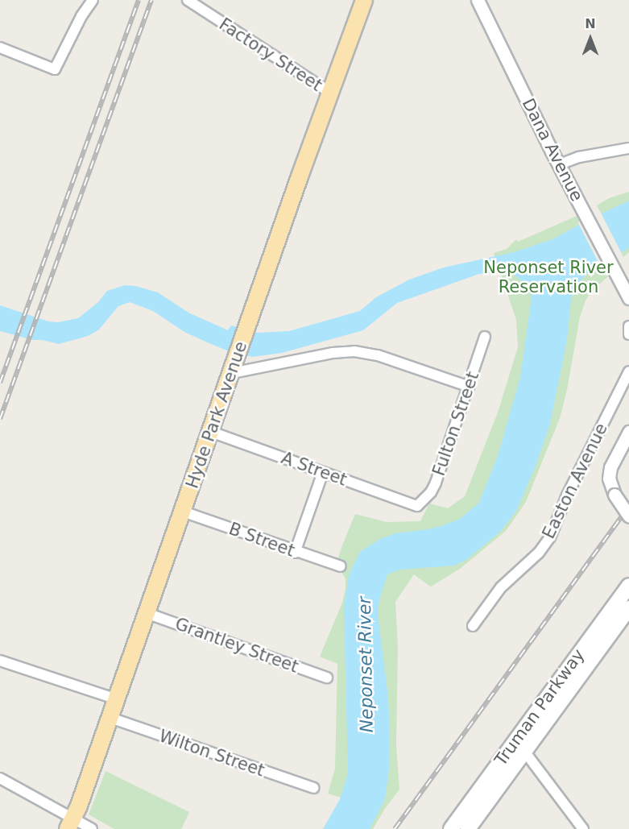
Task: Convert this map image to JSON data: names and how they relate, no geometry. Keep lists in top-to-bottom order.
{
  "streets": {
    "main road": ["Hyde Park Avenue", "Truman Parkway"],
    "street": [
      "Factory Street",
      "Dana Avenue",
      "Fulton Street",
      "A Street",
      "Easton Avenue",
      "B Street",
      "Grantley Street",
      "Wilton Street"
    ]
  },
  "crossings": [
    ["Factory Street", "Hyde Park Avenue"],
    ["Hyde Park Avenue", "A Street"],
    ["Hyde Park Avenue", "B Street"],
    ["Hyde Park Avenue", "Grantley Street"],
    ["Hyde Park Avenue", "Wilton Street"],
    ["Fulton Street", "A Street"]
  ],
  "water": ["Neponset River"],
  "parks": ["Neponset River Reservation"],
  "north": "top"
}
